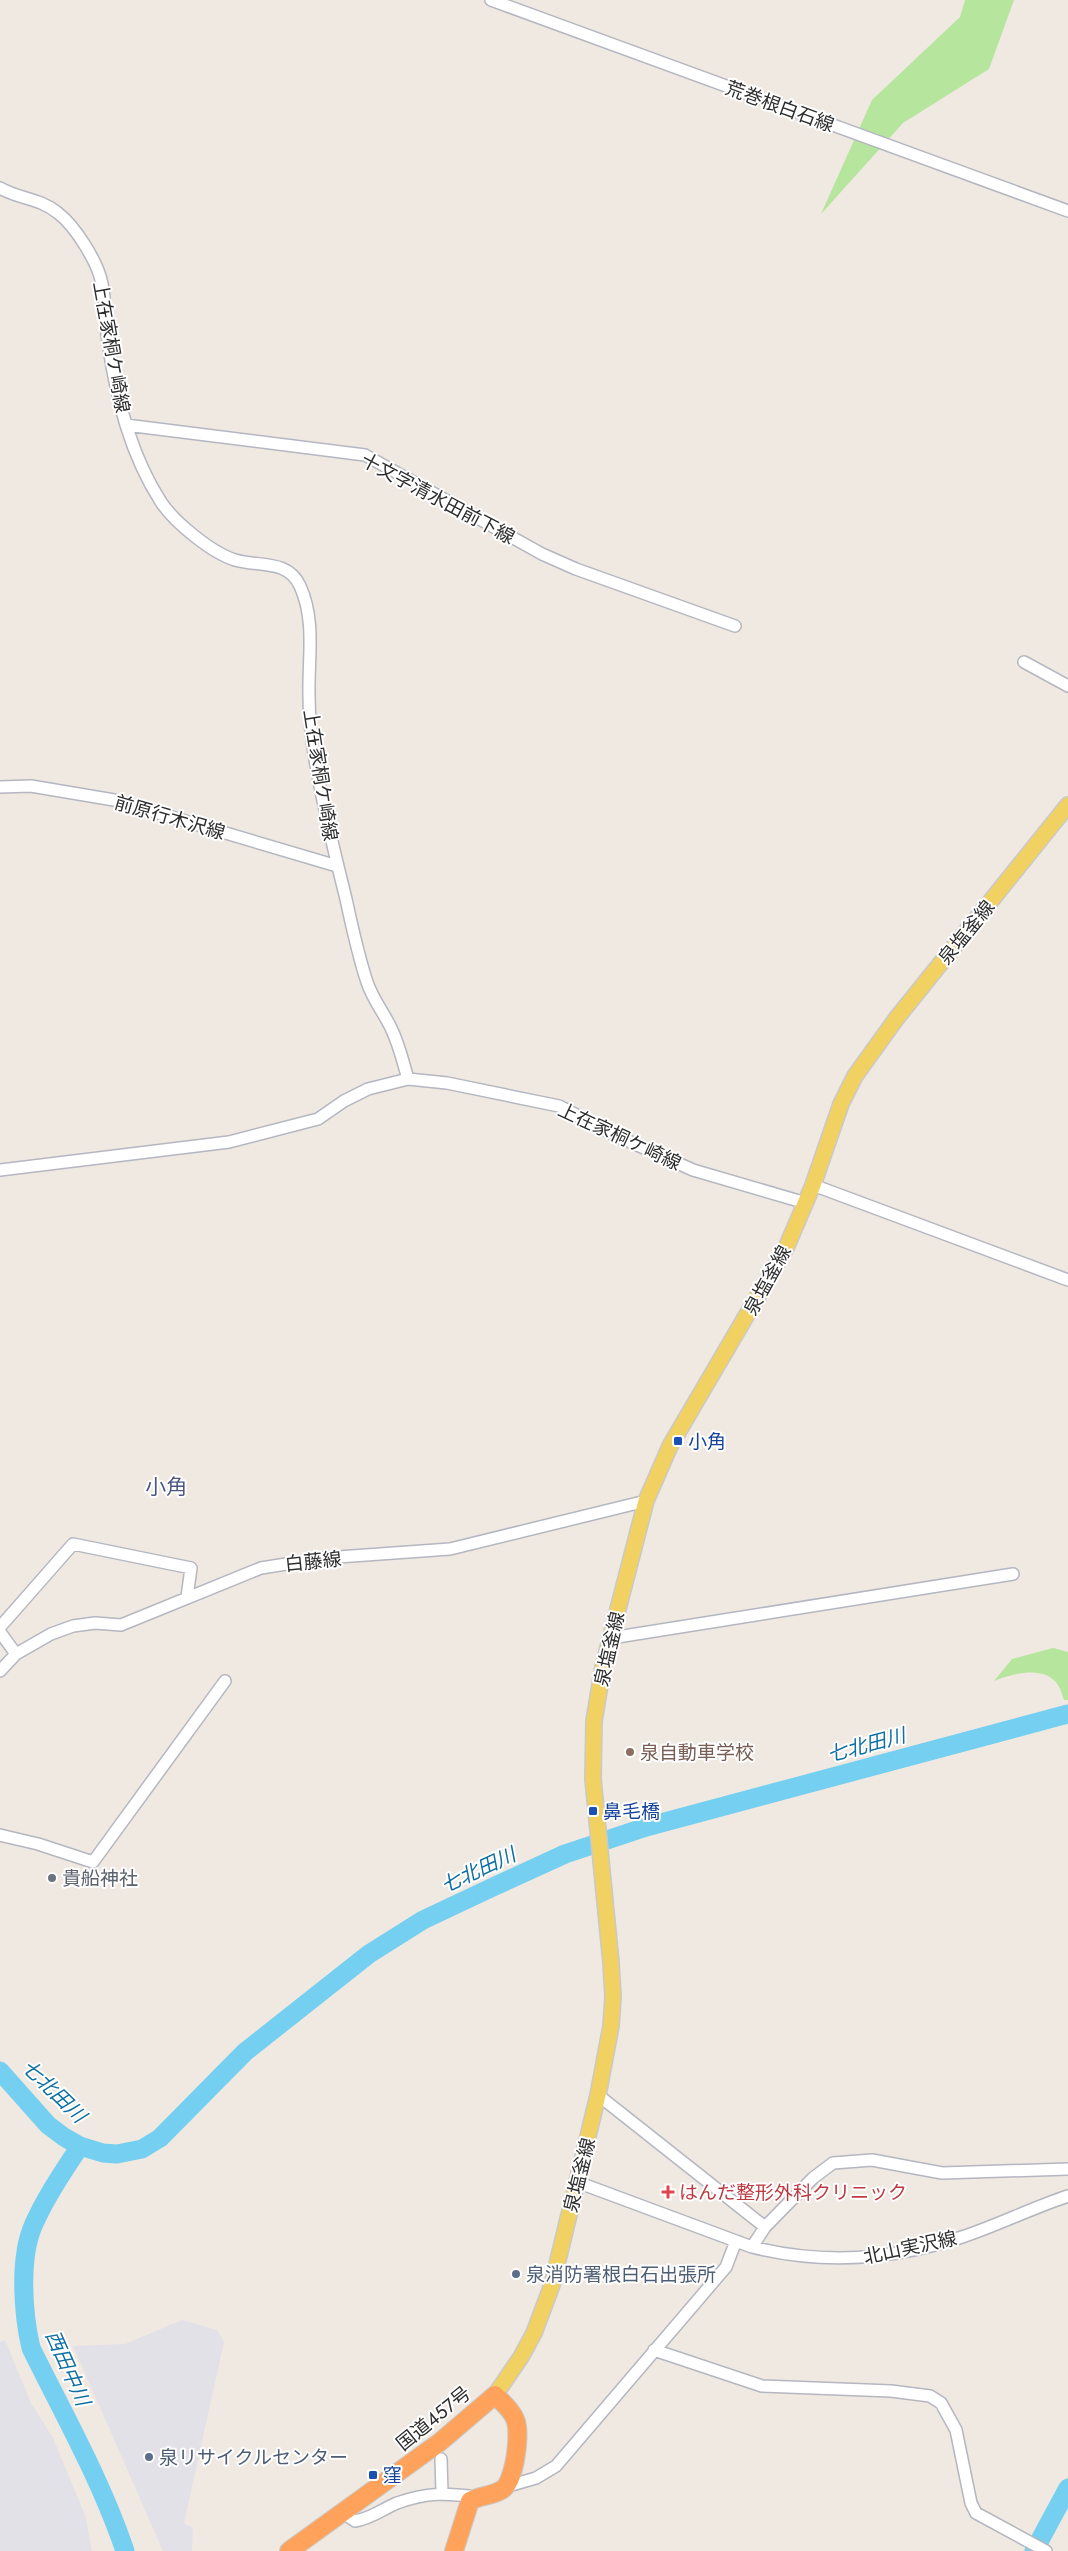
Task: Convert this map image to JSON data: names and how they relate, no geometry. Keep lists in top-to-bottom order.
{
  "streets": {
    "highway": ["国道457号"],
    "main road": ["泉塩釜線"],
    "street": [
      "荒巻根白石線",
      "上在家桐ケ崎線",
      "十文字清水田前下線",
      "前原行木沢線",
      "白藤線",
      "北山実沢線"
    ]
  },
  "crossings": [
    ["上在家桐ケ崎線", "十文字清水田前下線"],
    ["上在家桐ケ崎線", "前原行木沢線"],
    ["上在家桐ケ崎線", "泉塩釜線"],
    ["泉塩釜線", "白藤線"],
    ["泉塩釜線", "北山実沢線"],
    ["泉塩釜線", "国道457号"]
  ],
  "districts": ["小角"],
  "water": ["七北田川", "西田中川"],
  "places": {
    "transit": ["小角", "鼻毛橋", "窪"],
    "other": [
      "泉自動車学校",
      "貴船神社",
      "泉消防署根白石出張所",
      "泉リサイクルセンター"
    ],
    "health": ["はんだ整形外科クリニック"]
  }
}
